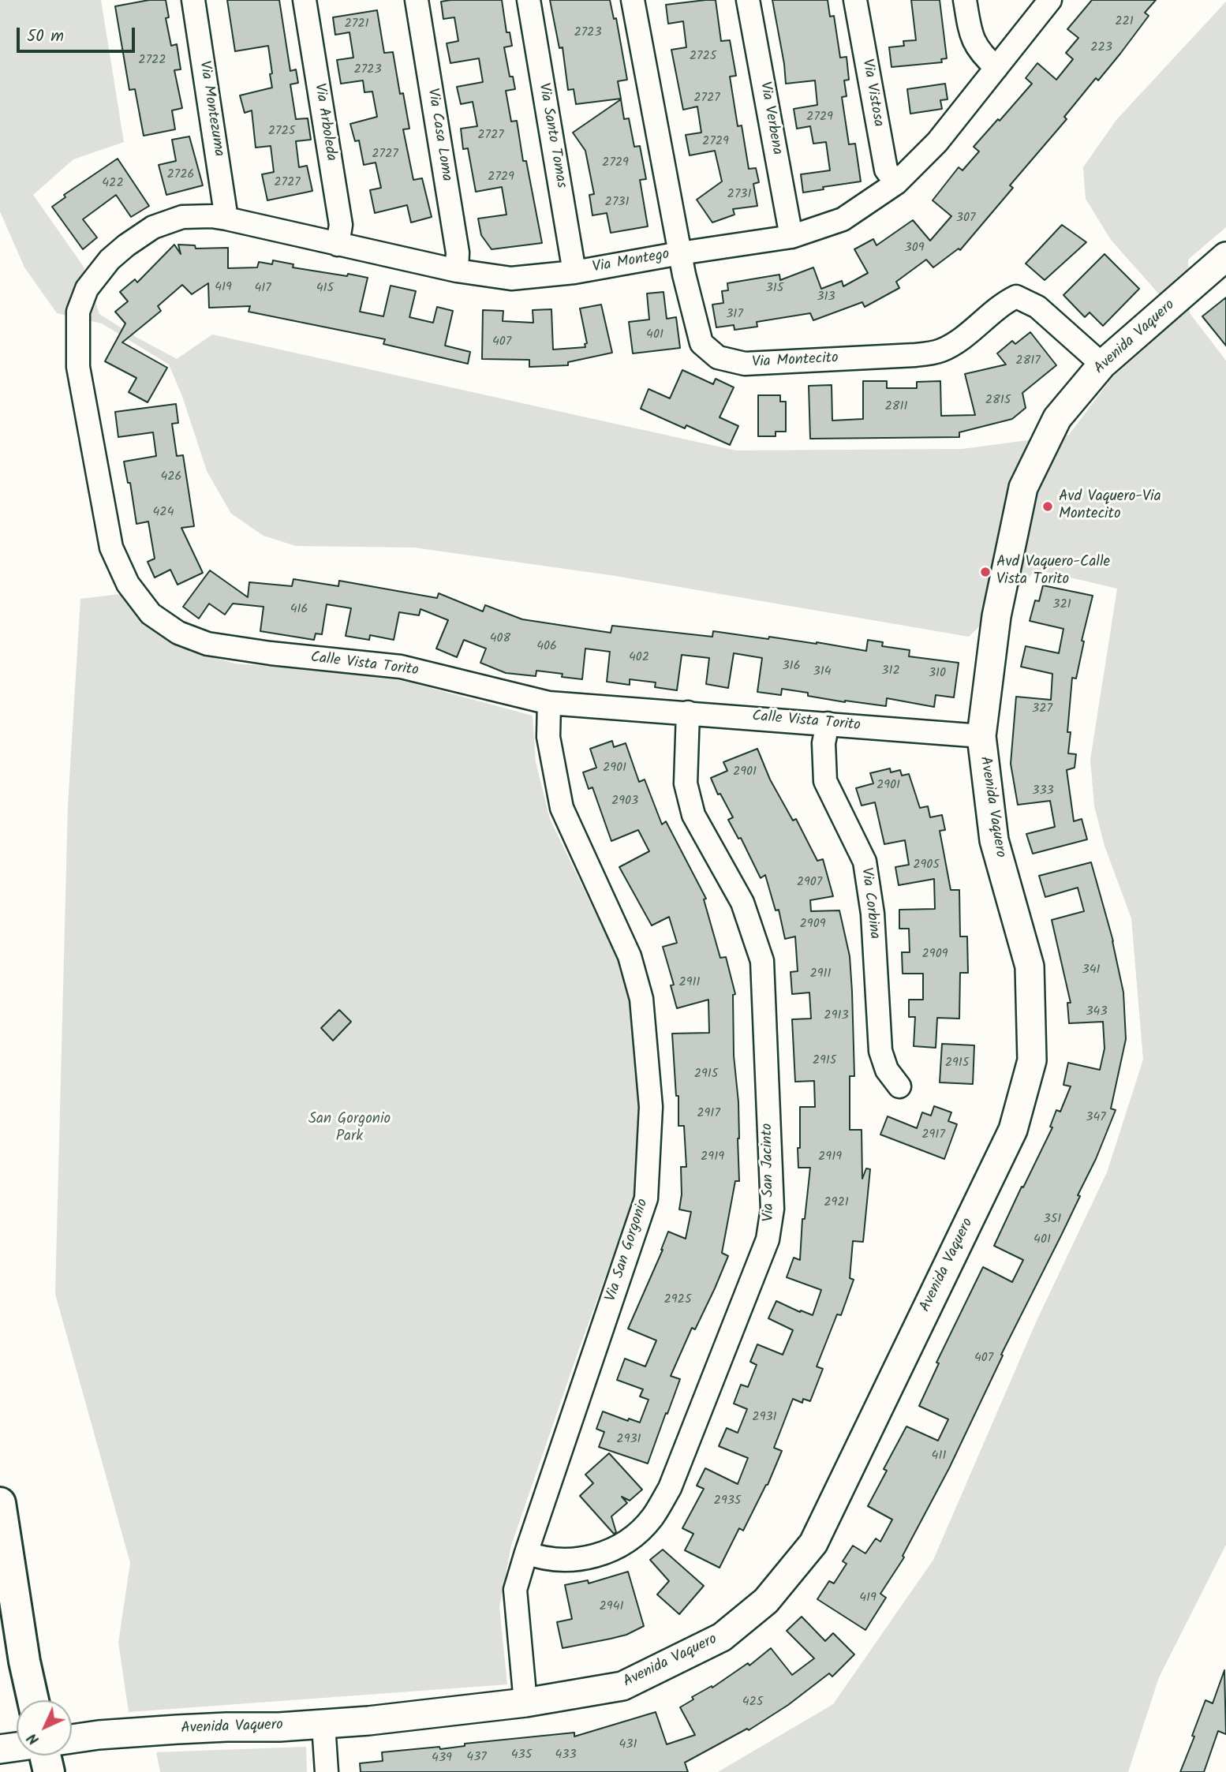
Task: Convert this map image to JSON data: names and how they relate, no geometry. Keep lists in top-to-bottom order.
{
  "streets": {
    "main road": ["Avenida Vaquero"],
    "street": [
      "Via Vistosa",
      "Via Montezuma",
      "Via Verbena",
      "Via Arboleda",
      "Via Casa Loma",
      "Via Santo Tomas",
      "Via Montego",
      "Via Montecito",
      "Calle Vista Torito",
      "Via Corbina",
      "Via San Jacinto",
      "Via San Gorgonio"
    ]
  },
  "crossings": [
    ["Via Vistosa", "Via Montego"],
    ["Via Montezuma", "Via Montego"],
    ["Via Verbena", "Via Montego"],
    ["Via Arboleda", "Via Montego"],
    ["Via Casa Loma", "Via Montego"],
    ["Via Santo Tomas", "Via Montego"],
    ["Via Montego", "Via Montecito"],
    ["Via Montego", "Calle Vista Torito"],
    ["Avenida Vaquero", "Via Montecito"],
    ["Avenida Vaquero", "Calle Vista Torito"],
    ["Avenida Vaquero", "Via San Gorgonio"],
    ["Calle Vista Torito", "Via Corbina"],
    ["Calle Vista Torito", "Via San Jacinto"],
    ["Calle Vista Torito", "Via San Gorgonio"],
    ["Via San Jacinto", "Via San Gorgonio"]
  ],
  "parks": ["San Gorgonio Park"],
  "places": ["Avd Vaquero-Via Montecito", "Avd Vaquero-Calle Vista Torito"],
  "house_numbers": [
    "221",
    "2721",
    "2723",
    "223",
    "2725",
    "2722",
    "2723",
    "2727",
    "2729",
    "2725",
    "2727",
    "2729",
    "2727",
    "2729",
    "2726",
    "2729",
    "2727",
    "422",
    "2731",
    "2731",
    "307",
    "309",
    "419",
    "417",
    "415",
    "315",
    "313",
    "317",
    "401",
    "407",
    "2817",
    "2815",
    "2811",
    "426",
    "424",
    "321",
    "416",
    "408",
    "406",
    "402",
    "316",
    "312",
    "314",
    "310",
    "327",
    "2901",
    "2901",
    "2901",
    "333",
    "2903",
    "2905",
    "2907",
    "2909",
    "2909",
    "341",
    "2911",
    "2911",
    "343",
    "2913",
    "2915",
    "2915",
    "2915",
    "2917",
    "347",
    "2917",
    "2919",
    "2919",
    "2921",
    "351",
    "401",
    "2925",
    "407",
    "2931",
    "2931",
    "411",
    "2935",
    "419",
    "2941",
    "425",
    "431",
    "435",
    "433",
    "437",
    "439"
  ],
  "scale_bar": "50 m",
  "north": "bottom left"
}
